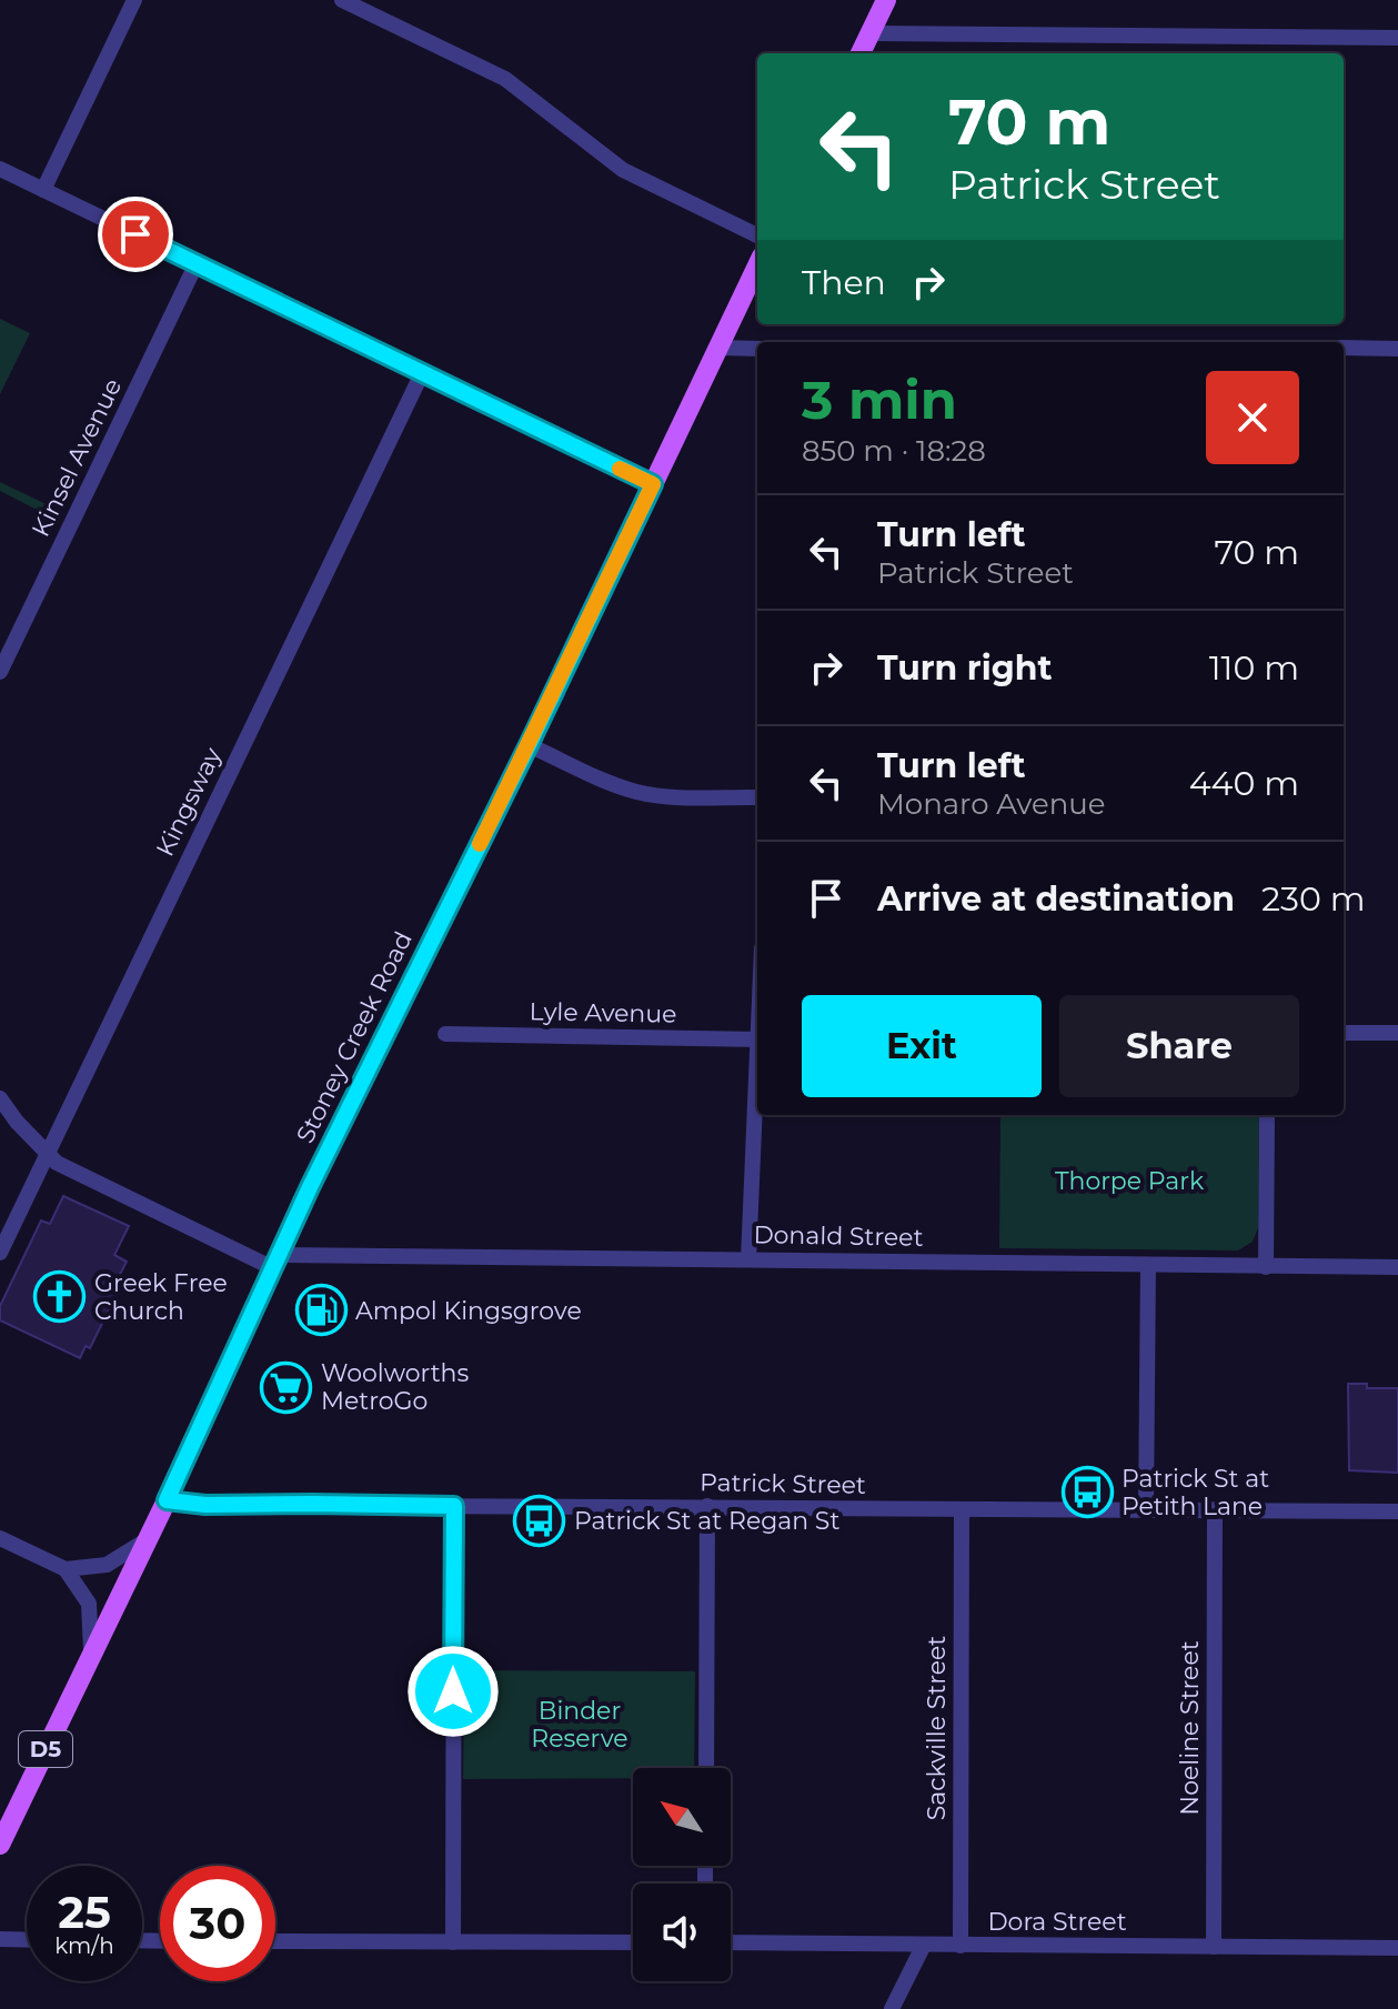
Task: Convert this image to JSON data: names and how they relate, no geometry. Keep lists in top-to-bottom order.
{
  "streets": {
    "main road": ["Stoney Creek Road", "D5"],
    "street": [
      "Kinsel Avenue",
      "Kingsway",
      "Lyle Avenue",
      "Donald Street",
      "Patrick Street",
      "Sackville Street",
      "Noeline Street",
      "Dora Street"
    ]
  },
  "crossings": [
    ["Stoney Creek Road", "Donald Street"],
    ["Stoney Creek Road", "Patrick Street"],
    ["Patrick Street", "Sackville Street"],
    ["Patrick Street", "Noeline Street"],
    ["Sackville Street", "Dora Street"],
    ["Noeline Street", "Dora Street"]
  ],
  "parks": ["Thorpe Park", "Binder Reserve"],
  "places": {
    "church": ["Greek Free Church"],
    "fuel station": ["Ampol Kingsgrove"],
    "supermarket": ["Woolworths MetroGo"],
    "bus stop": ["Patrick St at Petith Lane", "Patrick St at Regan St"]
  },
  "north": "top left",
  "page": {
    "turn": ["70 m", "Patrick Street"],
    "then": "Then",
    "heading": ["3 min", "850 m · 18:28"],
    "list": [
      {
        "name": "Turn left",
        "note": "Patrick Street",
        "value": "70 m"
      },
      {
        "name": "Turn right",
        "value": "110 m"
      },
      {
        "name": "Turn left",
        "note": "Monaro Avenue",
        "value": "440 m"
      },
      {
        "name": "Arrive at destination",
        "value": "230 m"
      }
    ],
    "buttons": ["Exit", "Share"],
    "speed": "25 km/h",
    "limit": "30"
  }
}
